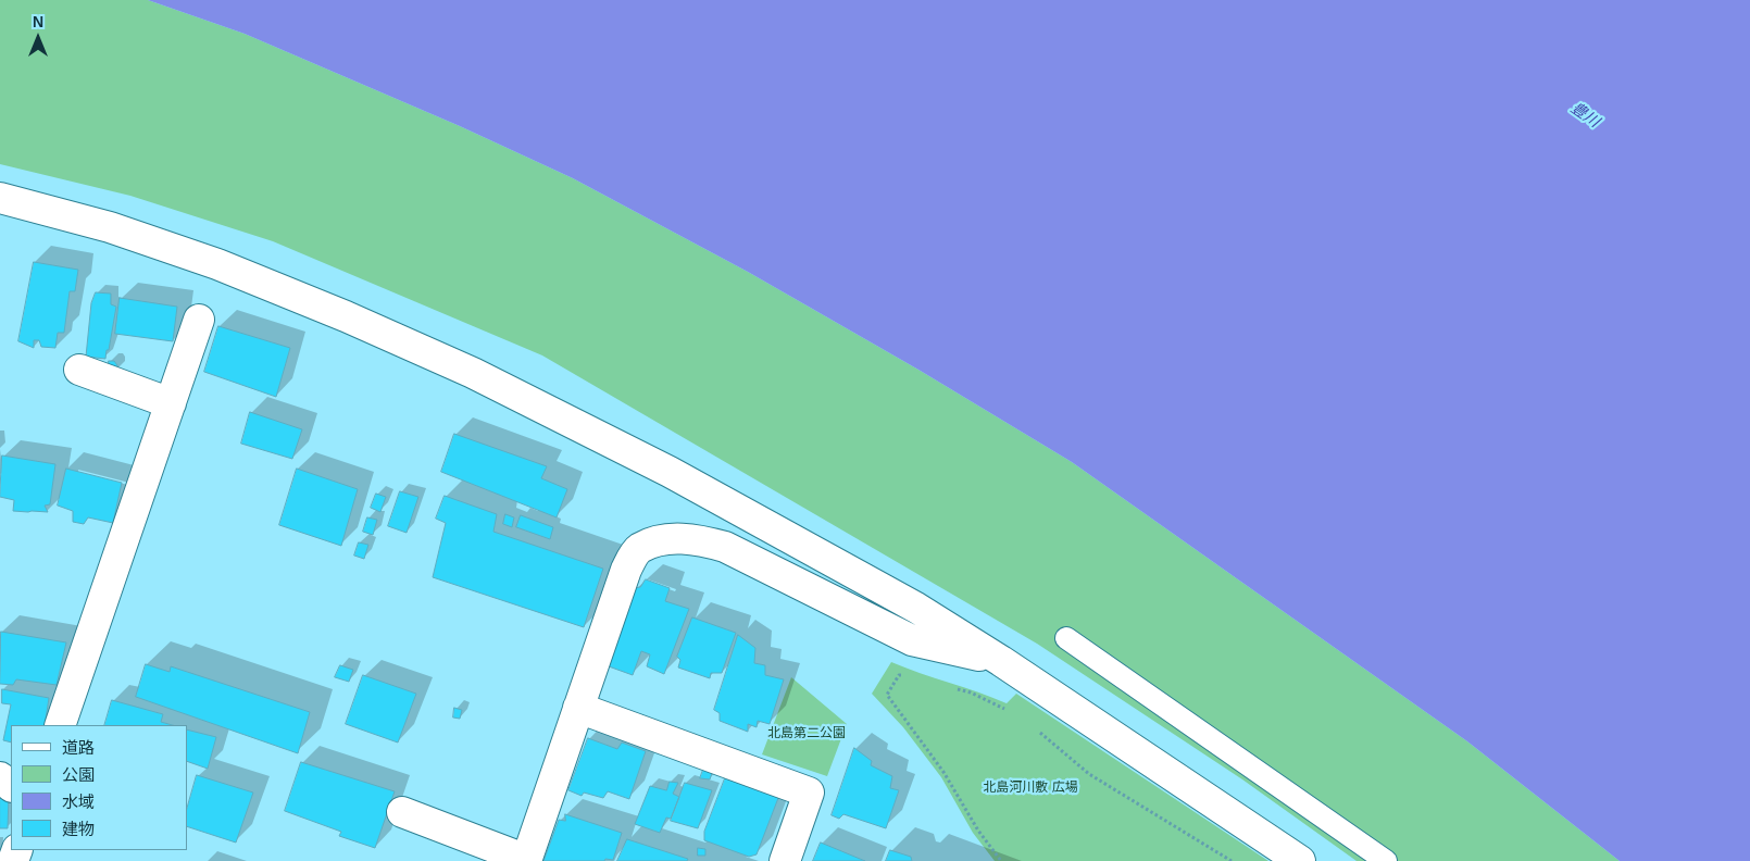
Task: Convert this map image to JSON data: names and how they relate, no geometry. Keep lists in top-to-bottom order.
{
  "water": ["豊川"],
  "parks": ["北島第二公園", "北島河川敷 広場"],
  "legend": [
    "道路",
    "公園",
    "水域",
    "建物"
  ],
  "north": "top"
}
